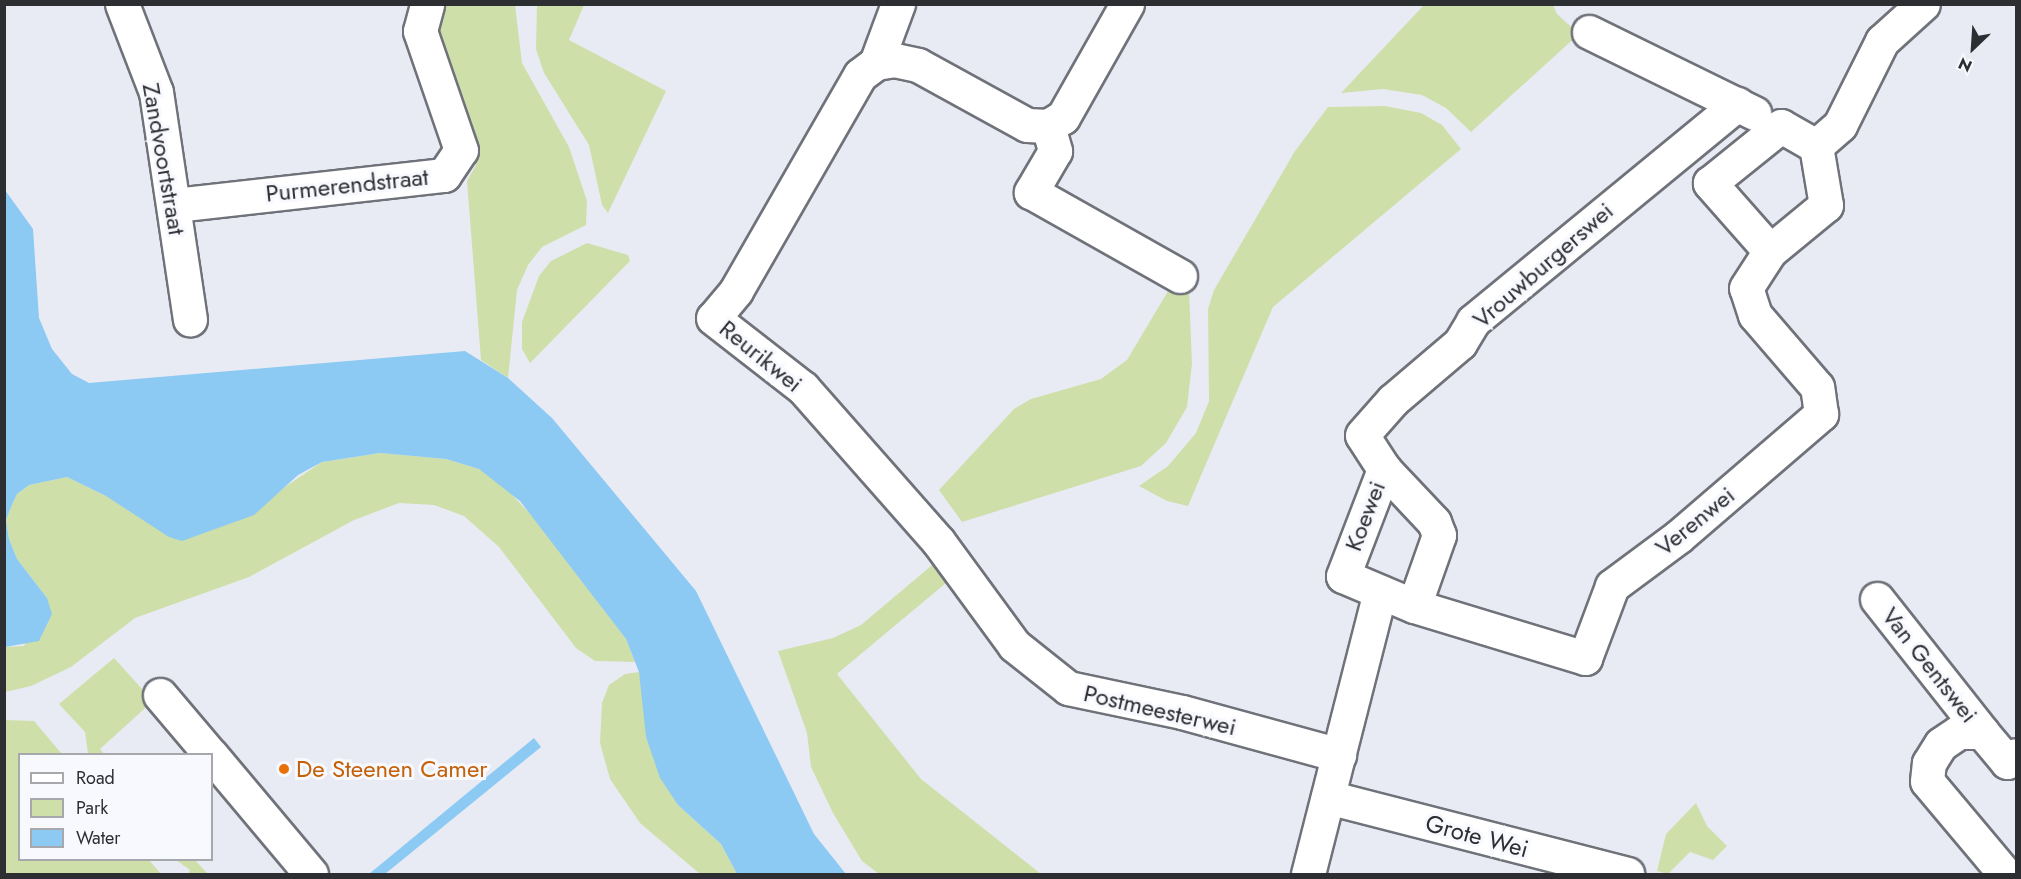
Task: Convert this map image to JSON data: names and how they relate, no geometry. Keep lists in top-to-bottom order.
{
  "streets": {
    "street": [
      "Zandvoortstraat",
      "Purmerendstraat",
      "Vrouwburgerswei",
      "Reurikwei",
      "Koewei",
      "Verenwei",
      "Van Gentswei",
      "Postmeesterwei",
      "Grote Wei"
    ]
  },
  "crossings": [
    ["Zandvoortstraat", "Purmerendstraat"],
    ["Vrouwburgerswei", "Koewei"],
    ["Reurikwei", "Postmeesterwei"],
    ["Koewei", "Verenwei"]
  ],
  "places": ["De Steenen Camer"],
  "legend": ["Road", "Park", "Water"],
  "north": "bottom left"
}
